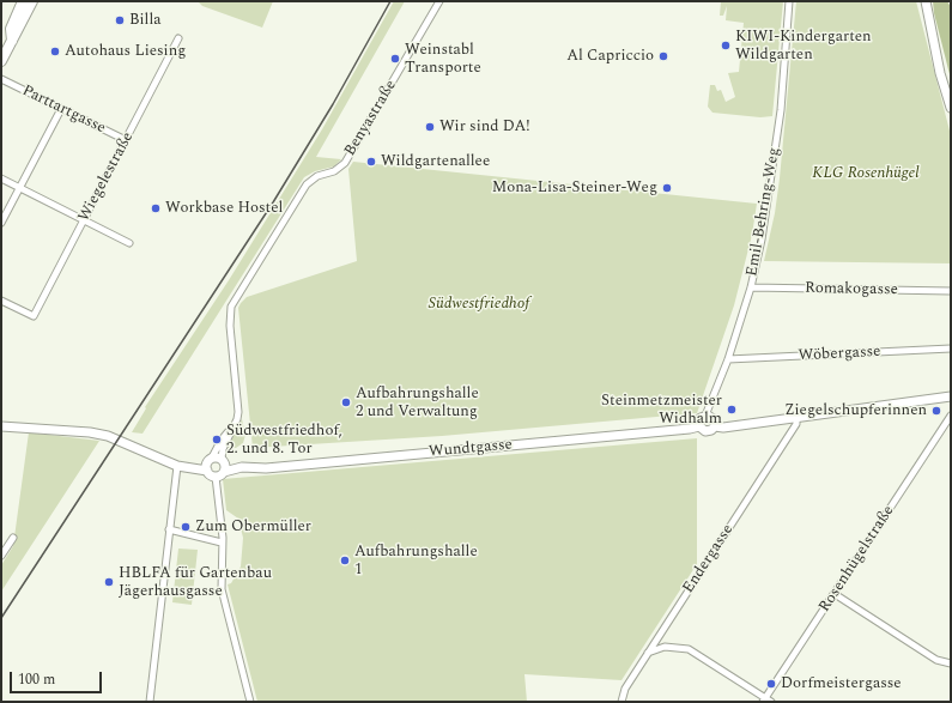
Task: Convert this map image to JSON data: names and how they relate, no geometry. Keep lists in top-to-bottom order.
{
  "streets": {
    "street": [
      "Parttartgasse",
      "Benyastraße",
      "Wiegelestraße",
      "Emil-Behring-Weg",
      "Romakogasse",
      "Wöbergasse",
      "Wundtgasse",
      "Endergasse",
      "Rosenhügelstraße"
    ]
  },
  "crossings": [
    ["Parttartgasse", "Wiegelestraße"],
    ["Benyastraße", "Wundtgasse"],
    ["Emil-Behring-Weg", "Romakogasse"],
    ["Emil-Behring-Weg", "Wöbergasse"],
    ["Emil-Behring-Weg", "Wundtgasse"]
  ],
  "parks": ["KLG Rosenhügel", "Südwestfriedhof"],
  "places": [
    "Billa",
    "KIWI-Kindergarten Wildgarten",
    "Autohaus Liesing",
    "Al Capriccio",
    "Weinstabl Transporte",
    "Wir sind DA!",
    "Wildgartenallee",
    "Mona-Lisa-Steiner-Weg",
    "Workbase Hostel",
    "Aufbahrungshalle 2 und Verwaltung",
    "Steinmetzmeister Widhalm",
    "Ziegelschupferinnen",
    "Südwestfriedhof, 2. und 8. Tor",
    "Zum Obermüller",
    "Aufbahrungshalle 1",
    "HBLFA für Gartenbau Jägerhausgasse",
    "Dorfmeistergasse"
  ],
  "scale_bar": "100 m"
}
